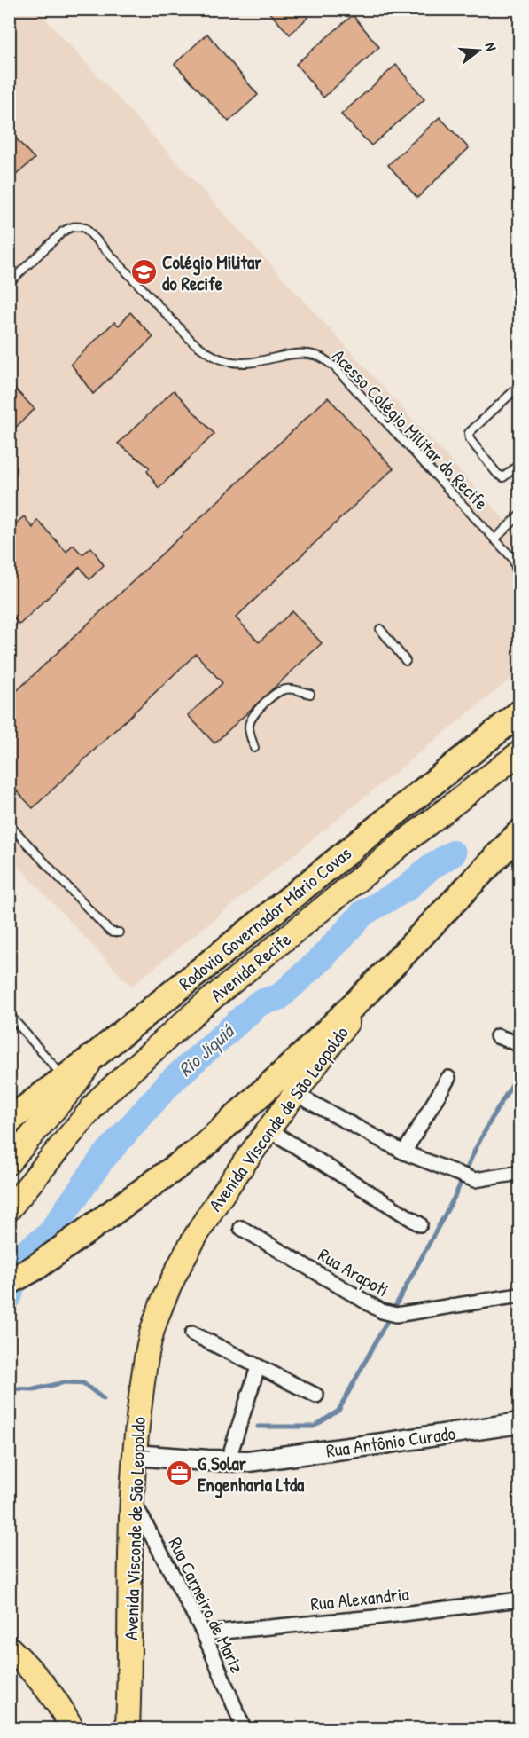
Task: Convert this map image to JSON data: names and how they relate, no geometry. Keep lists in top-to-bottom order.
{
  "streets": {
    "highway": ["Rodovia Governador Mário Covas", "Avenida Visconde de São Leopoldo"],
    "main road": ["Avenida Recife"],
    "street": [
      "Rua Arapoti",
      "Rua Antônio Curado",
      "Rua Alexandria",
      "Rua Carneiro de Mariz"
    ],
    "lane": ["Acesso Colégio Militar do Recife"]
  },
  "crossings": [
    ["Avenida Visconde de São Leopoldo", "Rua Antônio Curado"],
    ["Avenida Visconde de São Leopoldo", "Rua Carneiro de Mariz"],
    ["Rua Alexandria", "Rua Carneiro de Mariz"]
  ],
  "water": ["Rio Jiquiá"],
  "places": {
    "school or university": ["Colégio Militar do Recife"],
    "office": ["G Solar Engenharia Ltda"]
  },
  "north": "right"
}
